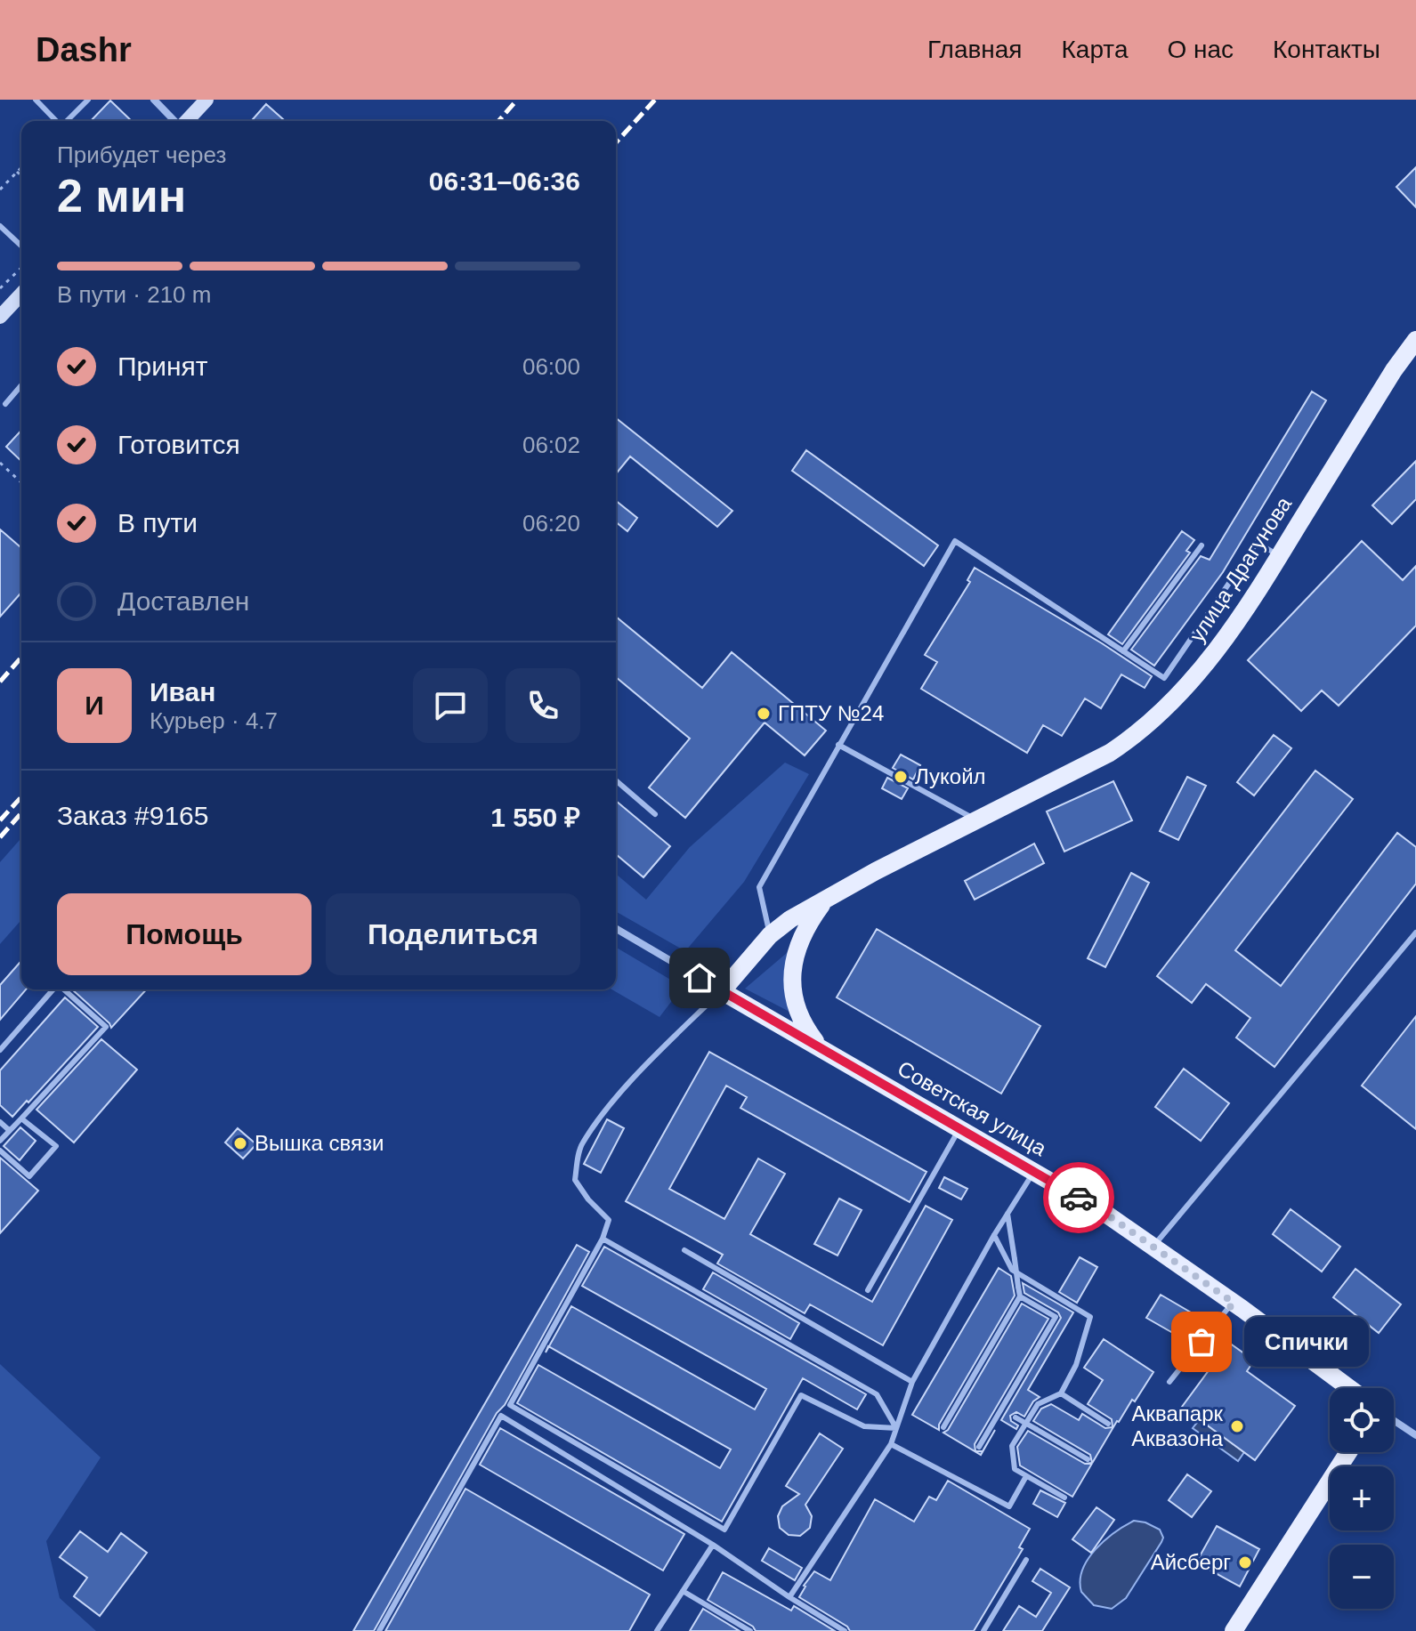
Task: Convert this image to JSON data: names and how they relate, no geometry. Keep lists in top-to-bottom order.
{
  "streets": {
    "main road": ["улица Драгунова", "Советская улица"]
  },
  "crossings": [
    ["улица Драгунова", "Советская улица"]
  ],
  "places": [
    "ГПТУ №24",
    "Лукойл",
    "Вышка связи",
    "Спички",
    "Аквапарк Аквазона",
    "Айсберг"
  ],
  "page": {
    "header": "Dashr",
    "nav": [
      "Главная",
      "Карта",
      "О нас",
      "Контакты"
    ],
    "heading": ["2 мин", "Прибудет через", "06:31–06:36"],
    "panel": [
      "Иван",
      "Курьер · 4.7",
      "Заказ #9165",
      "1 550 ₽"
    ],
    "bar": "В пути · 210 m",
    "list": [
      ["Принят", "06:00"],
      ["Готовится", "06:02"],
      ["В пути", "06:20"],
      "Доставлен"
    ],
    "round": "И",
    "buttons": ["Помощь", "Поделиться"],
    "bubble": "Спички",
    "map_buttons": ["+", "−"]
  }
}
